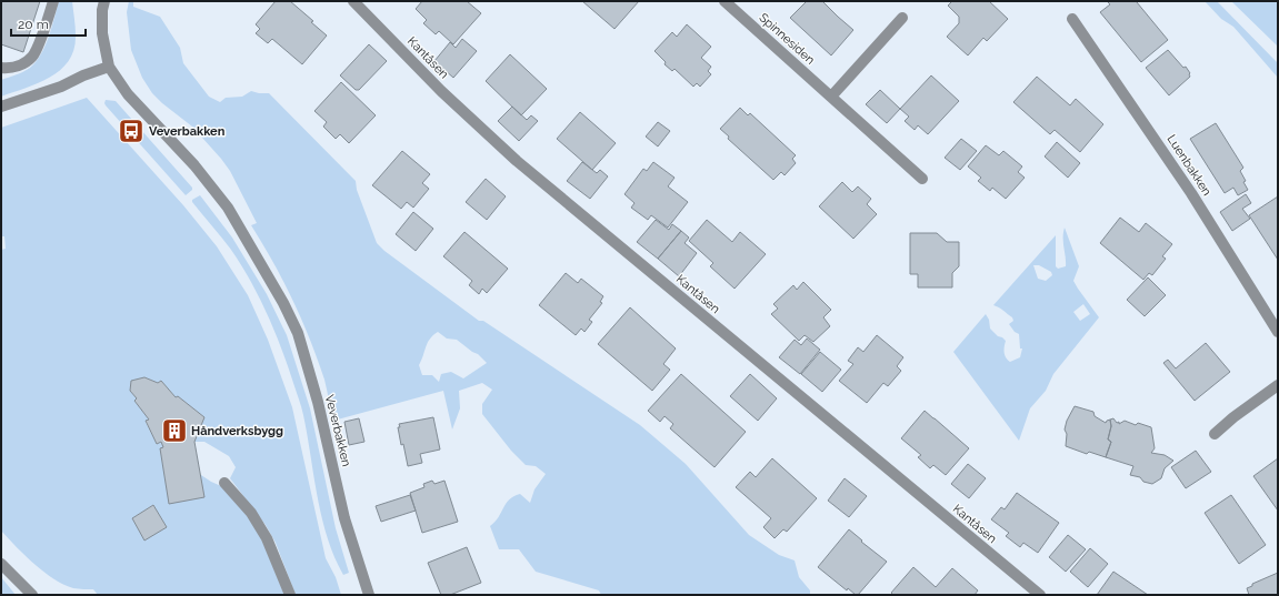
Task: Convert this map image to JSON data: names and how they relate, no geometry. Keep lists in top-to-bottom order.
{
  "streets": {
    "street": [
      "Spinnesiden",
      "Kantåsen",
      "Luenbakken",
      "Veverbakken"
    ]
  },
  "places": {
    "bus stop": ["Veverbakken"],
    "building": ["Håndverksbygg"]
  },
  "scale_bar": "20 m"
}
